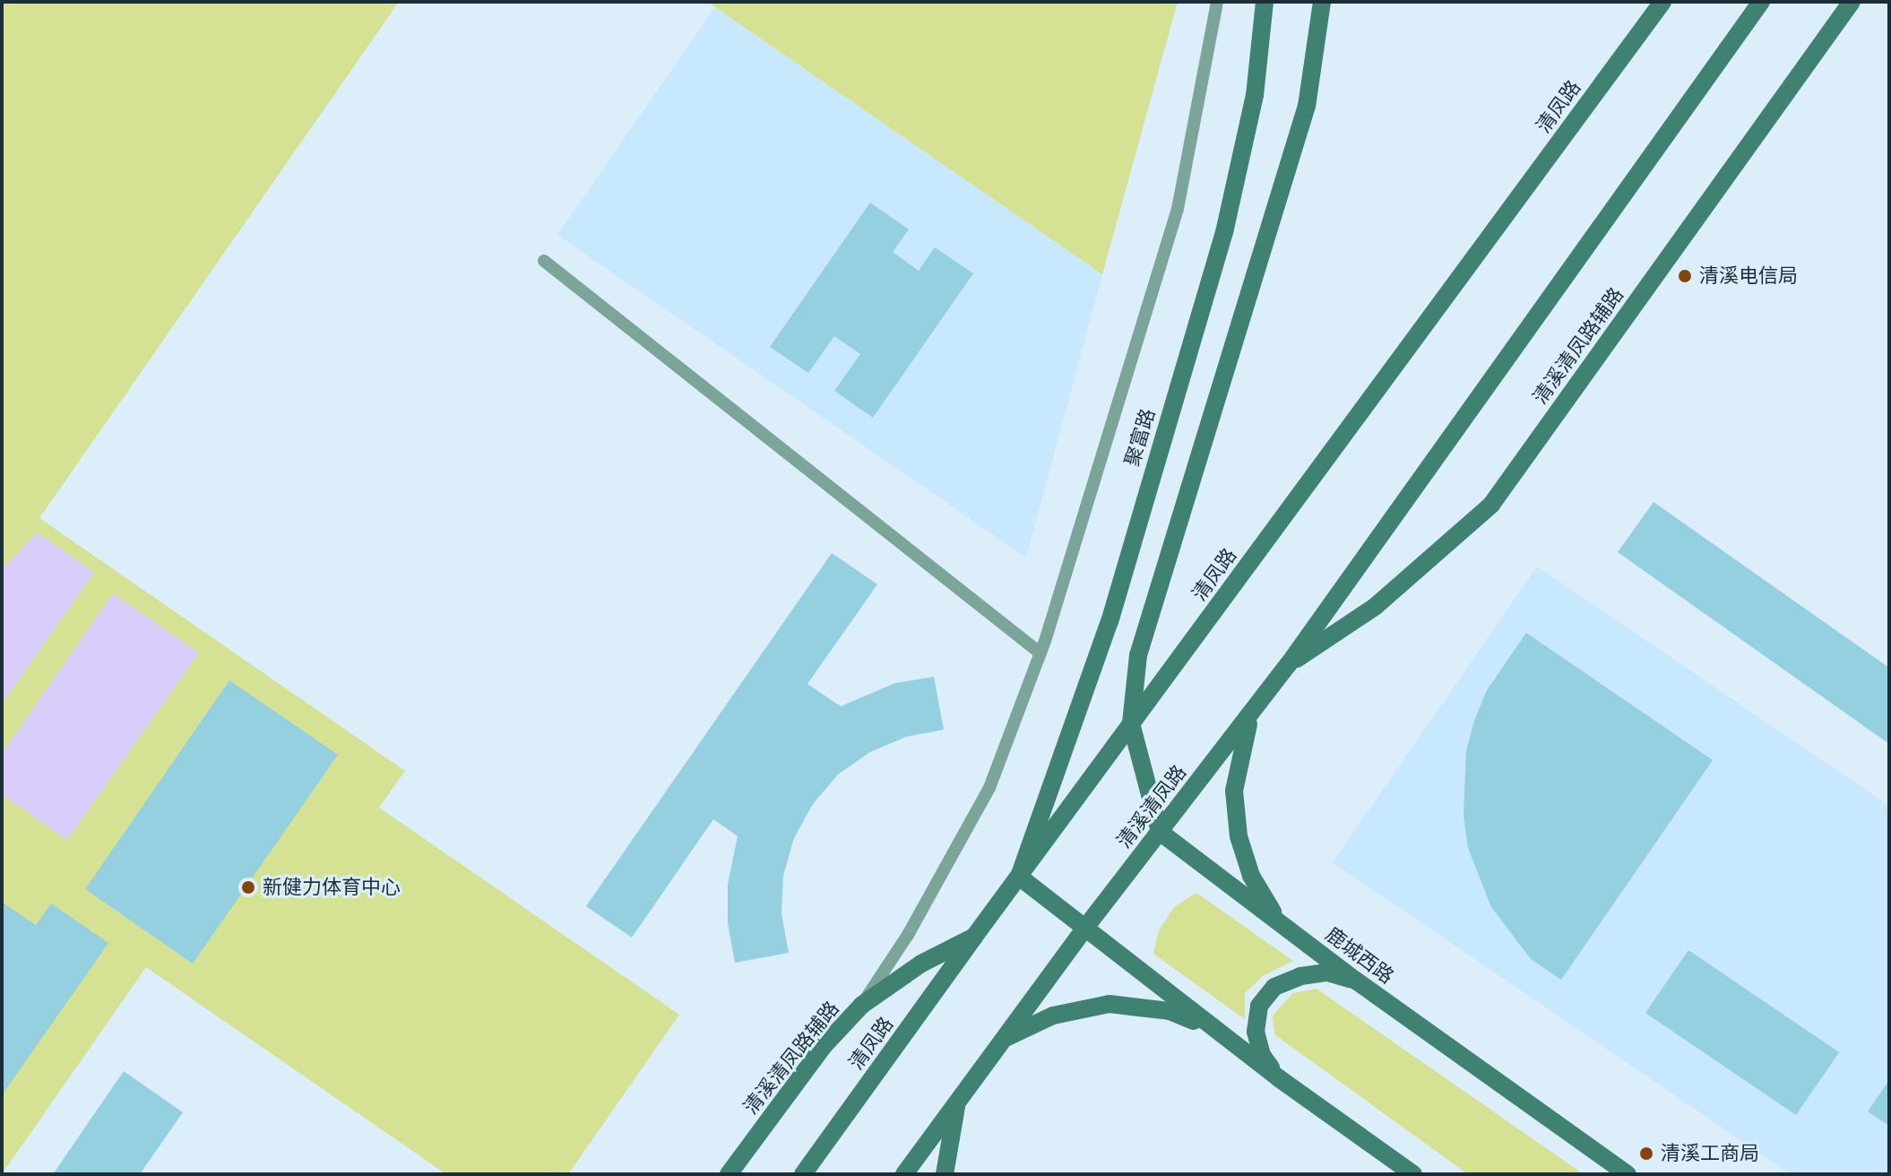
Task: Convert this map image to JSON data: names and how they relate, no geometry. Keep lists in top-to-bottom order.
{
  "streets": {
    "main road": [
      "清凤路",
      "清溪清凤路辅路",
      "聚富路",
      "清溪清凤路",
      "鹿城西路"
    ]
  },
  "crossings": [
    ["清凤路", "清溪清凤路辅路"],
    ["清凤路", "聚富路"],
    ["清溪清凤路辅路", "清溪清凤路"],
    ["清溪清凤路", "鹿城西路"]
  ],
  "places": ["清溪电信局", "新健力体育中心", "清溪工商局"]
}
